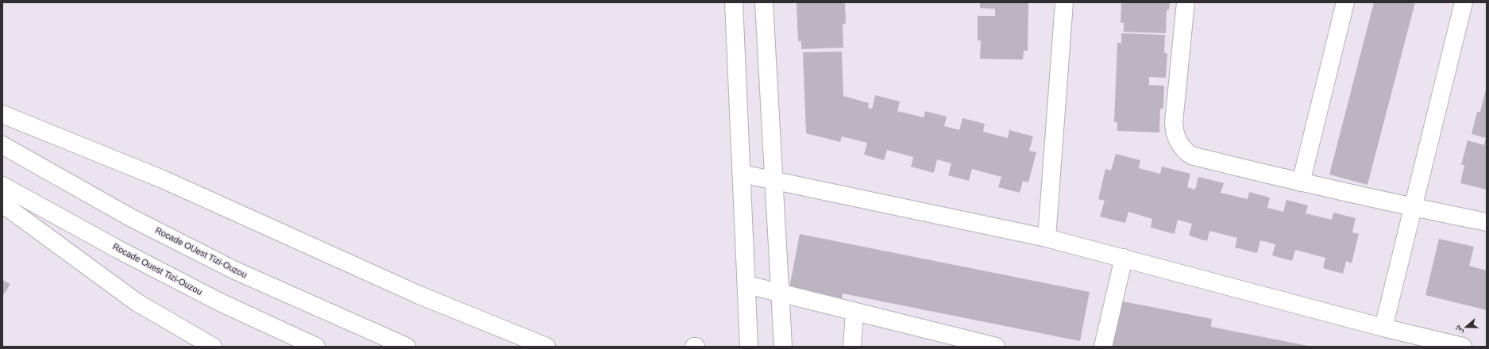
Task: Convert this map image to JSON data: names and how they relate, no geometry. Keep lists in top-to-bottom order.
{
  "streets": {
    "main road": ["Rocade OUest Tizi-Ouzou", "Rocade Ouest Tizi-Ouzou"]
  },
  "north": "left"
}
